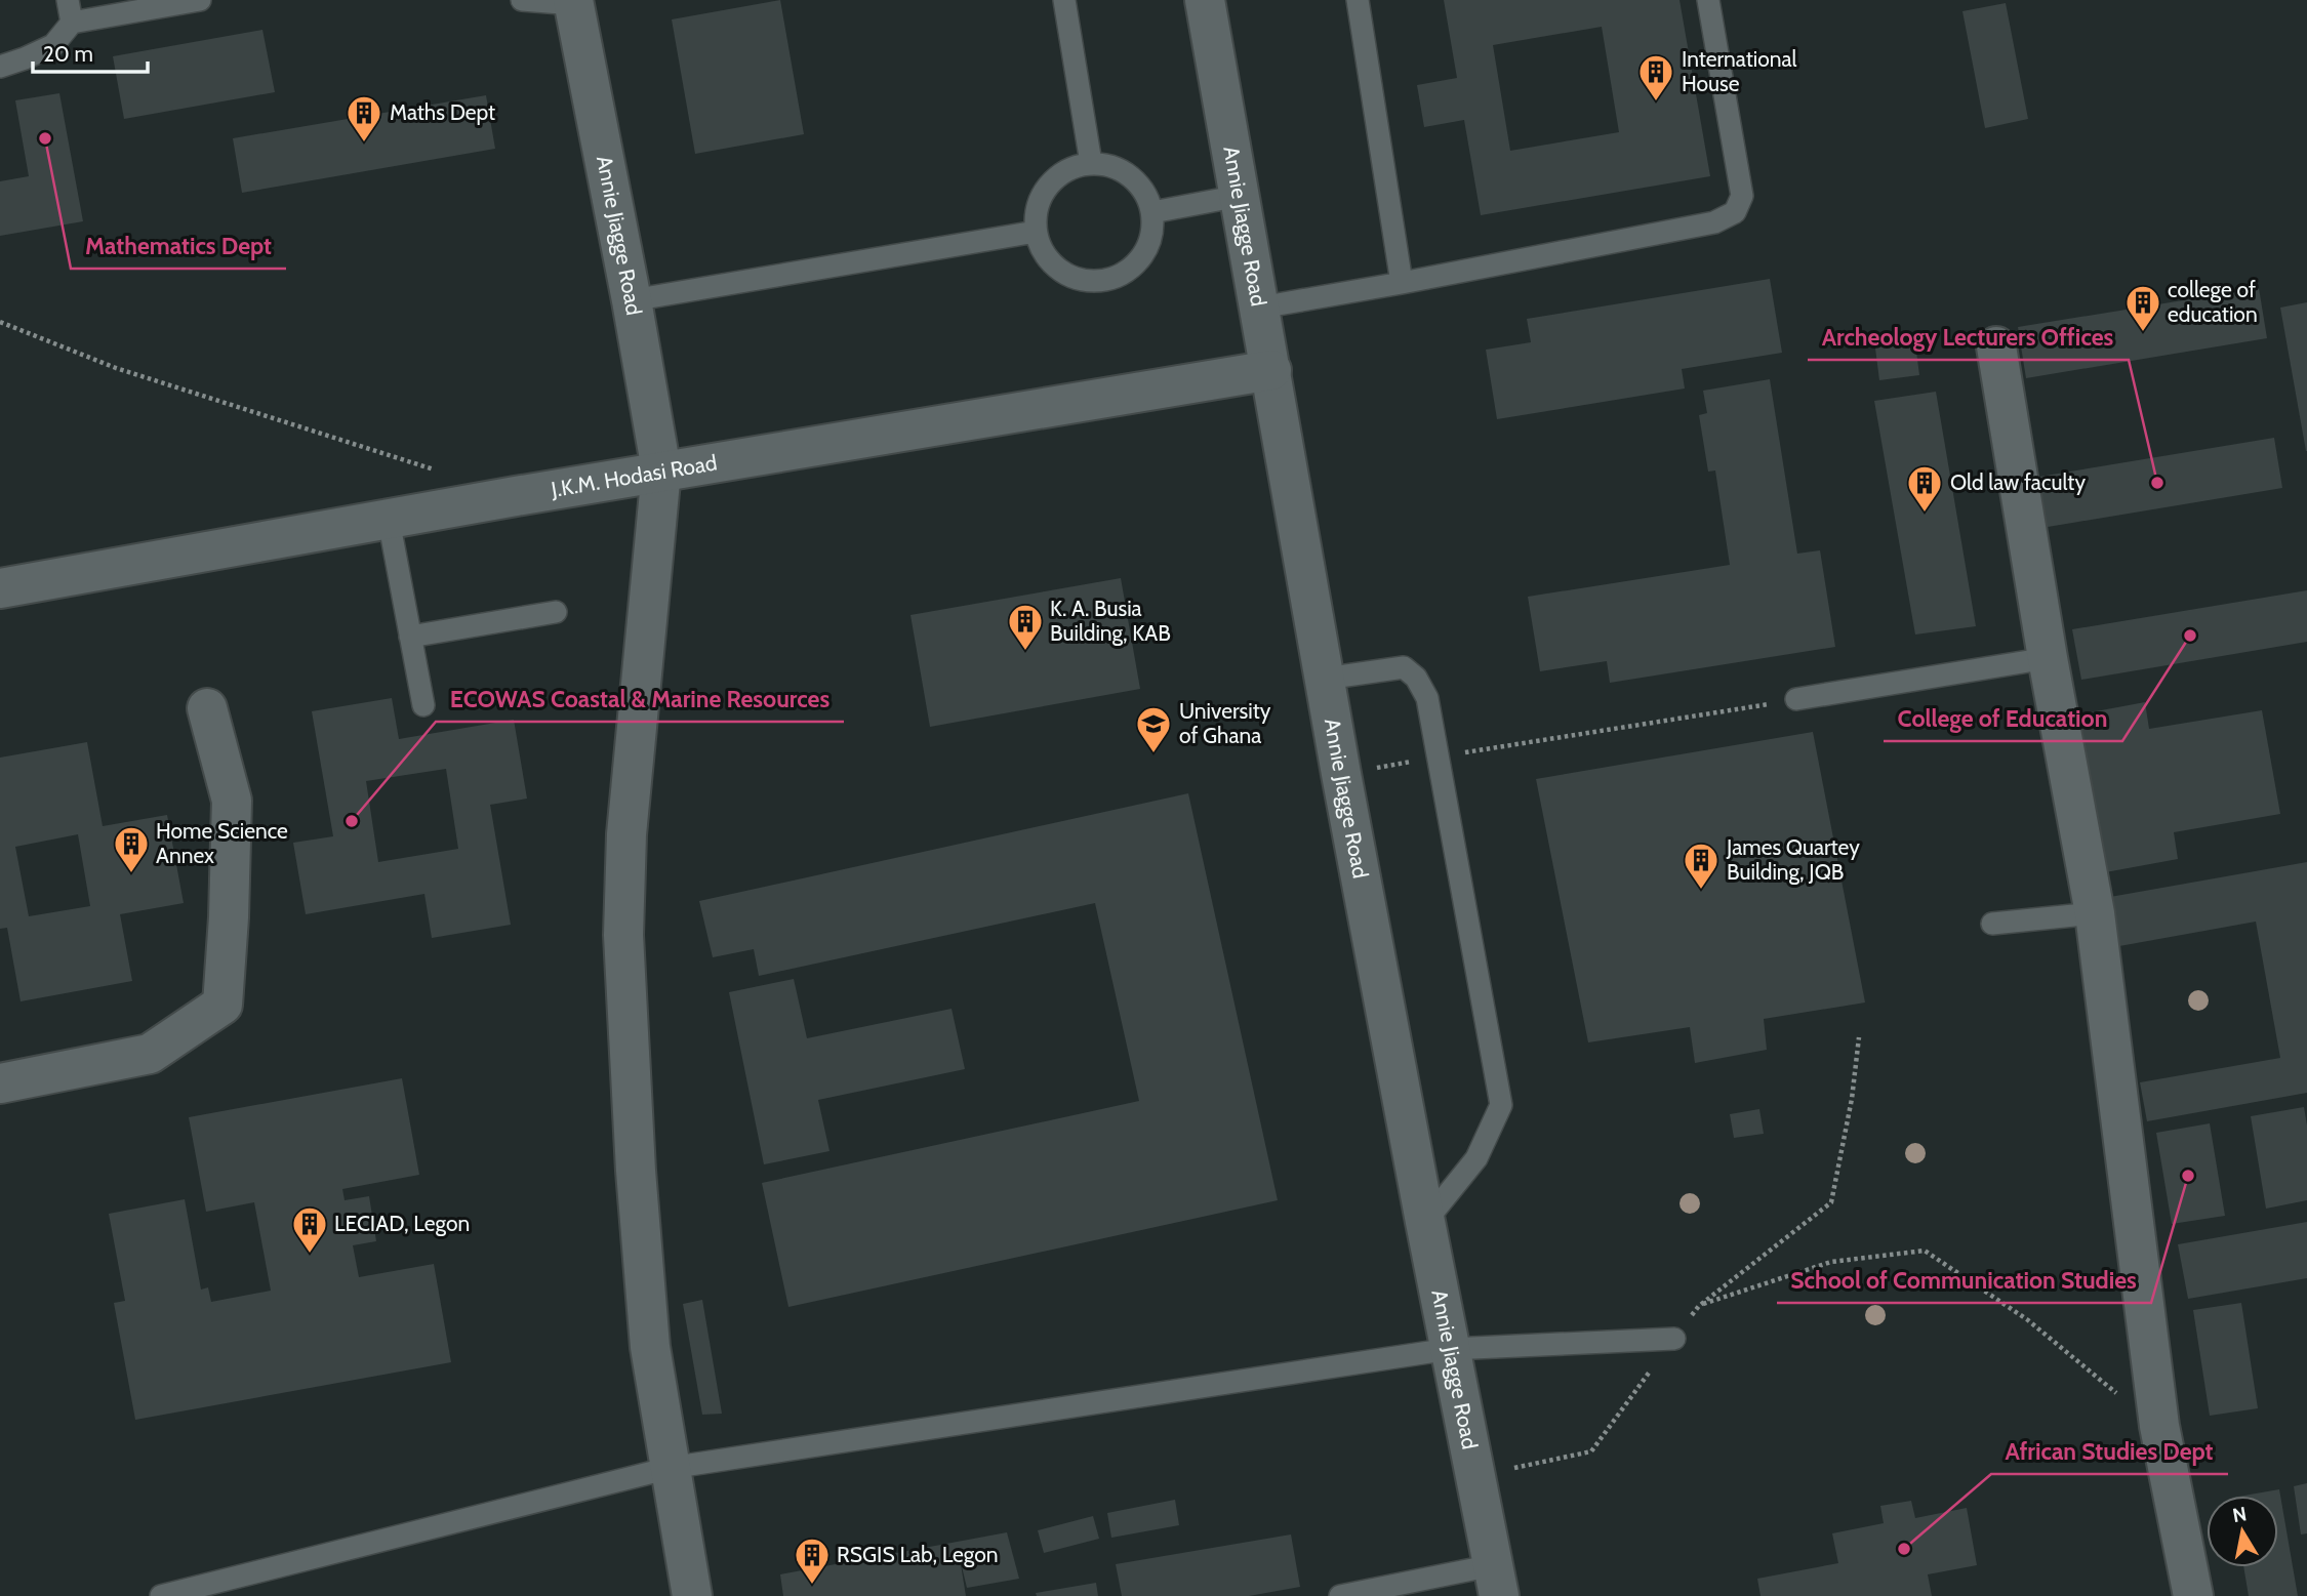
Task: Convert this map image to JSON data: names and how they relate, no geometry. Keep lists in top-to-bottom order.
{
  "streets": {
    "street": ["Annie Jiagge Road", "J.K.M. Hodasi Road"]
  },
  "crossings": [
    ["Annie Jiagge Road", "J.K.M. Hodasi Road"]
  ],
  "places": {
    "building": [
      "International House",
      "Maths Dept",
      "college of education",
      "Old law faculty",
      "K. A. Busia Building, KAB",
      "Home Science Annex",
      "James Quartey Building, JQB",
      "LECIAD, Legon",
      "RSGIS Lab, Legon"
    ],
    "other": [
      "Mathematics Dept",
      "Archeology Lecturers Offices",
      "College of Education",
      "ECOWAS Coastal & Marine Resources",
      "School of Communication Studies",
      "African Studies Dept"
    ],
    "school or university": ["University of Ghana"]
  },
  "scale_bar": "20 m",
  "north": "top"
}
